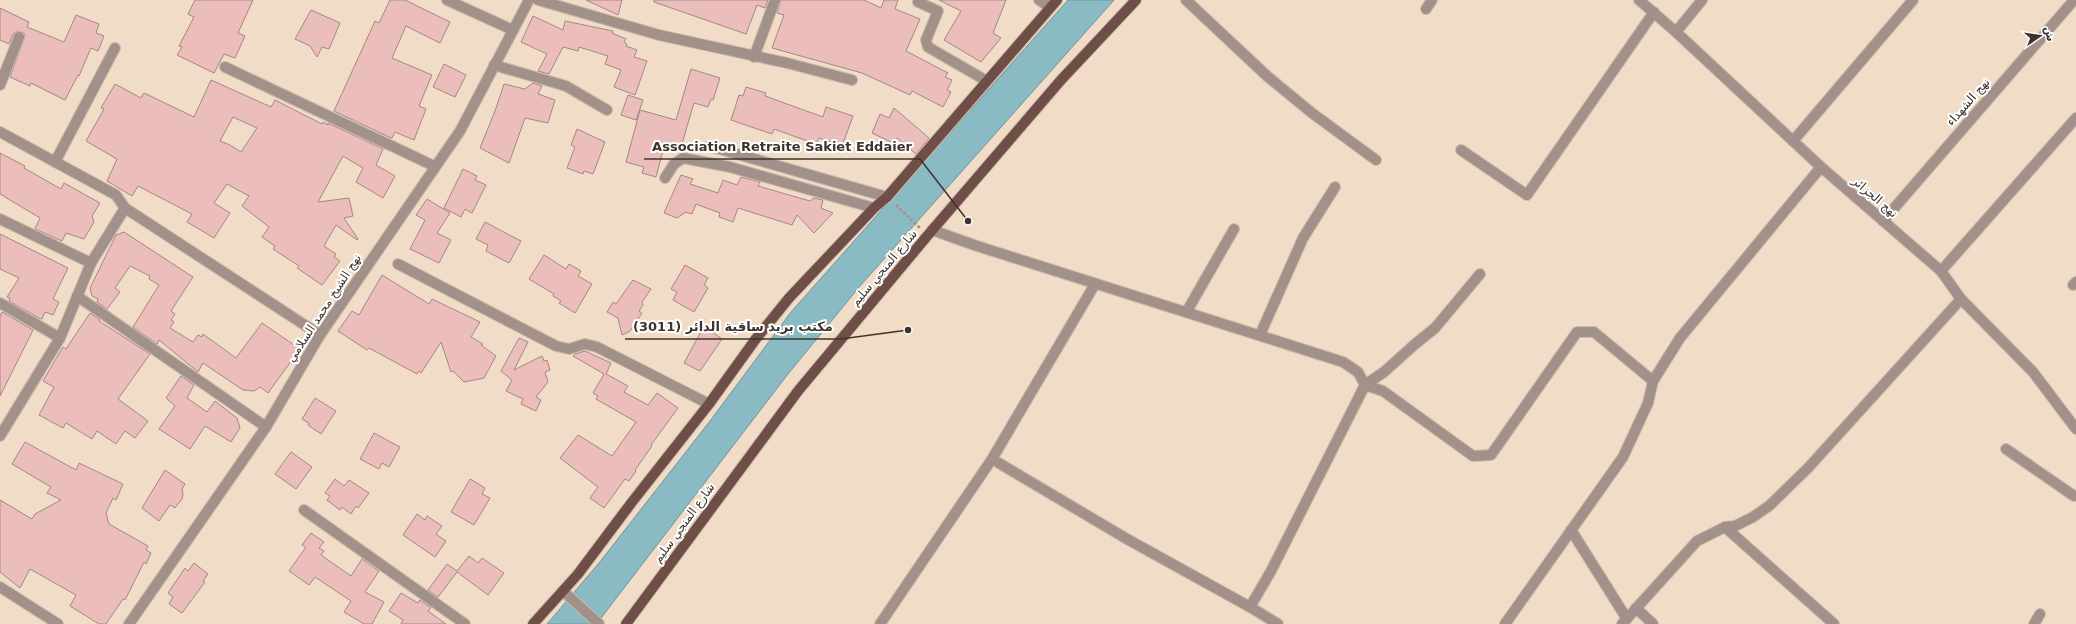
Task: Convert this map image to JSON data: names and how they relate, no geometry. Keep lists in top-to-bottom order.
{
  "streets": {
    "main road": ["شارع المنجي سليم"],
    "street": ["نهج الشهداء", "نهج الجزائر", "نهج الشيخ محمد السلامي"]
  },
  "crossings": [
    ["نهج الشهداء", "نهج الجزائر"]
  ],
  "places": ["Association Retraite Sakiet Eddaier", "مكتب بريد ساقية الدائر (3011)"],
  "north": "right"
}
